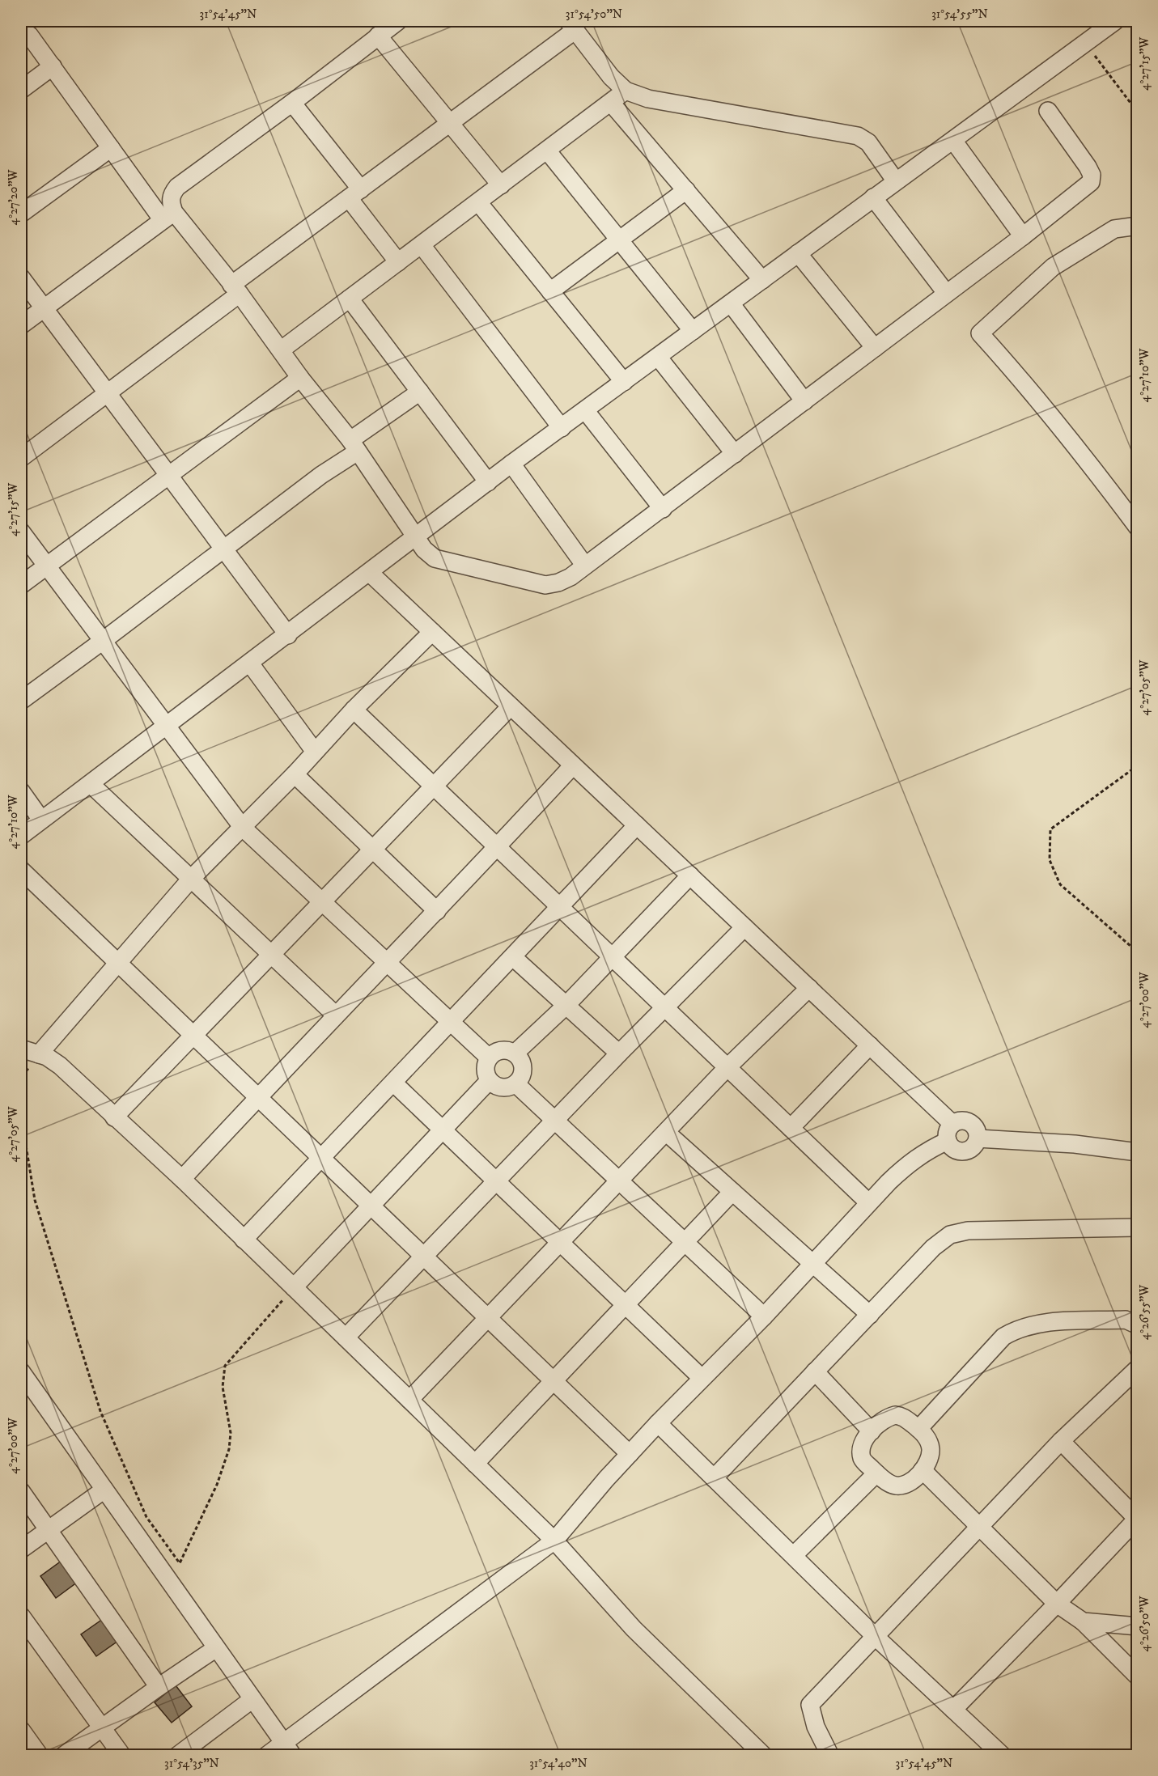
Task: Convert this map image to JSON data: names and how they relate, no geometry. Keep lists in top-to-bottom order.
{
  "coordinates": [
    "31°54'45\"N",
    "31°54'50\"N",
    "31°54'55\"N",
    "4°27'15\"W",
    "4°27'20\"W",
    "4°27'10\"W",
    "4°27'05\"W",
    "4°27'00\"W",
    "4°26'55\"W",
    "4°26'50\"W",
    "31°54'35\"N",
    "31°54'40\"N"
  ]
}
